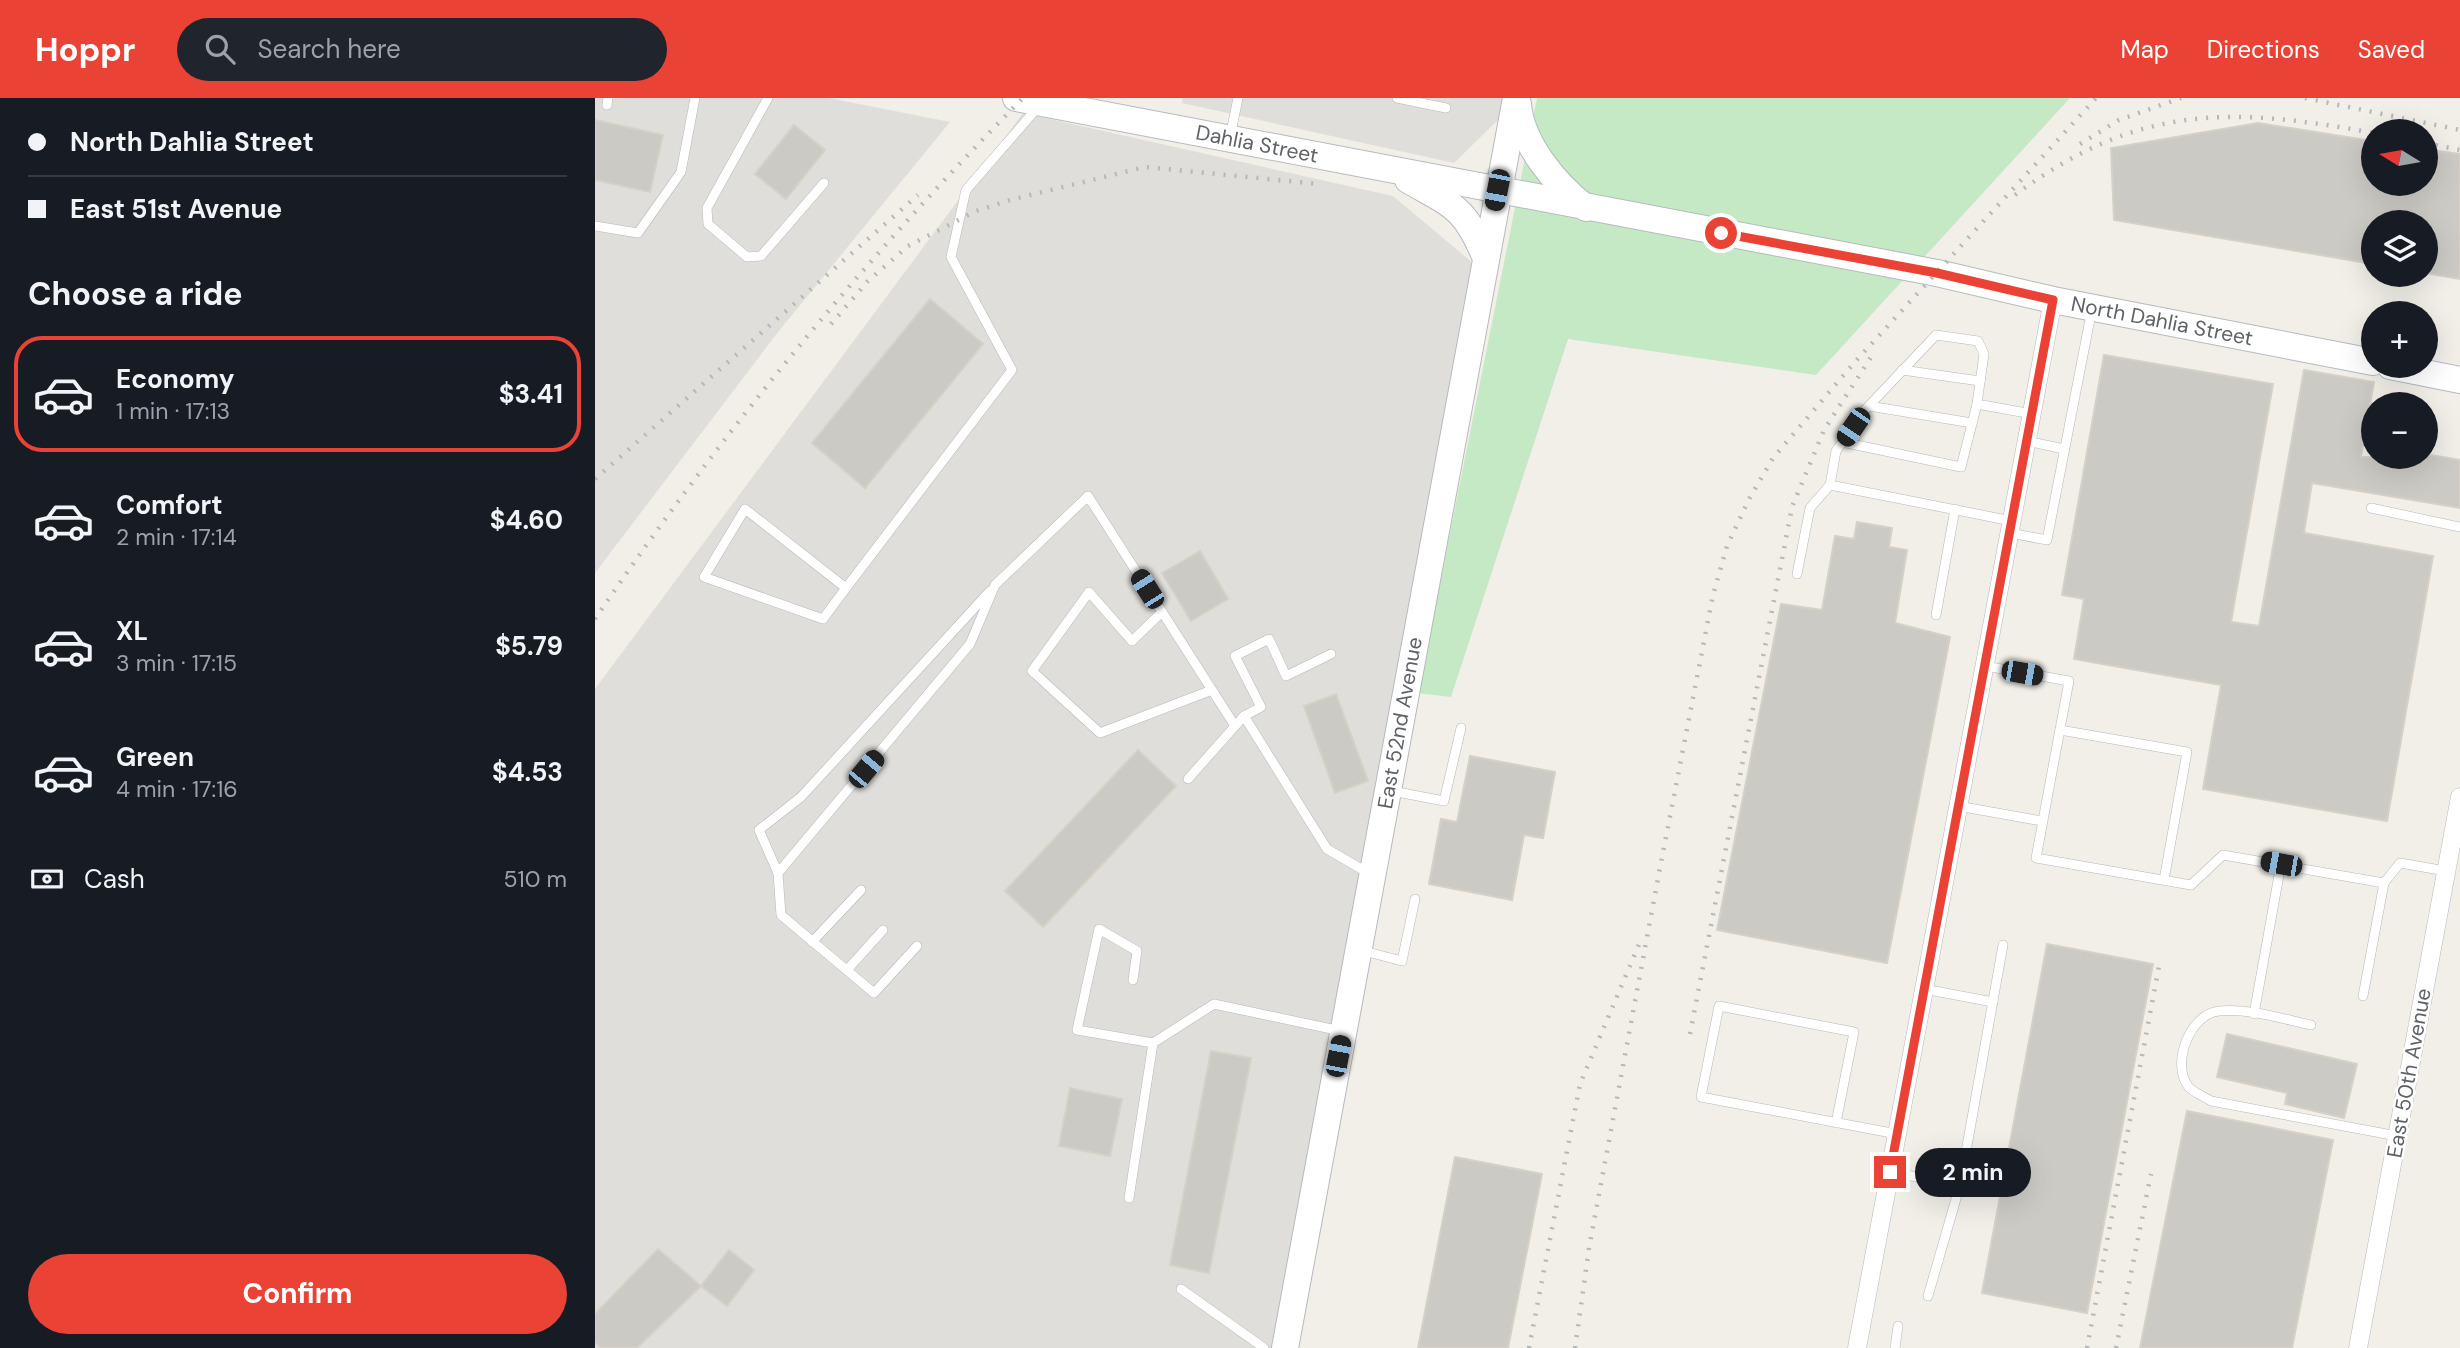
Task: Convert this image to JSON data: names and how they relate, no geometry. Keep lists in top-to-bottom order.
{
  "streets": {
    "street": [
      "Dahlia Street",
      "North Dahlia Street",
      "East 52nd Avenue",
      "East 50th Avenue"
    ]
  },
  "crossings": [
    ["Dahlia Street", "North Dahlia Street"],
    ["Dahlia Street", "East 52nd Avenue"],
    ["North Dahlia Street", "East 52nd Avenue"]
  ],
  "north": "left",
  "page": {
    "header": "Hoppr",
    "search": "Search here",
    "nav": ["Map", "Directions", "Saved"],
    "banner": ["North Dahlia Street", "East 51st Avenue"],
    "map_buttons": ["+", "−"],
    "heading": "Choose a ride",
    "list": [
      {
        "name": "Economy",
        "note": "1 min · 17:13",
        "value": "$3.41"
      },
      {
        "name": "Comfort",
        "note": "2 min · 17:14",
        "value": "$4.60"
      },
      {
        "name": "XL",
        "note": "3 min · 17:15",
        "value": "$5.79"
      },
      {
        "name": "Green",
        "note": "4 min · 17:16",
        "value": "$4.53"
      }
    ],
    "pay": ["Cash", "510 m"],
    "bubble": "2 min",
    "buttons": "Confirm"
  }
}
